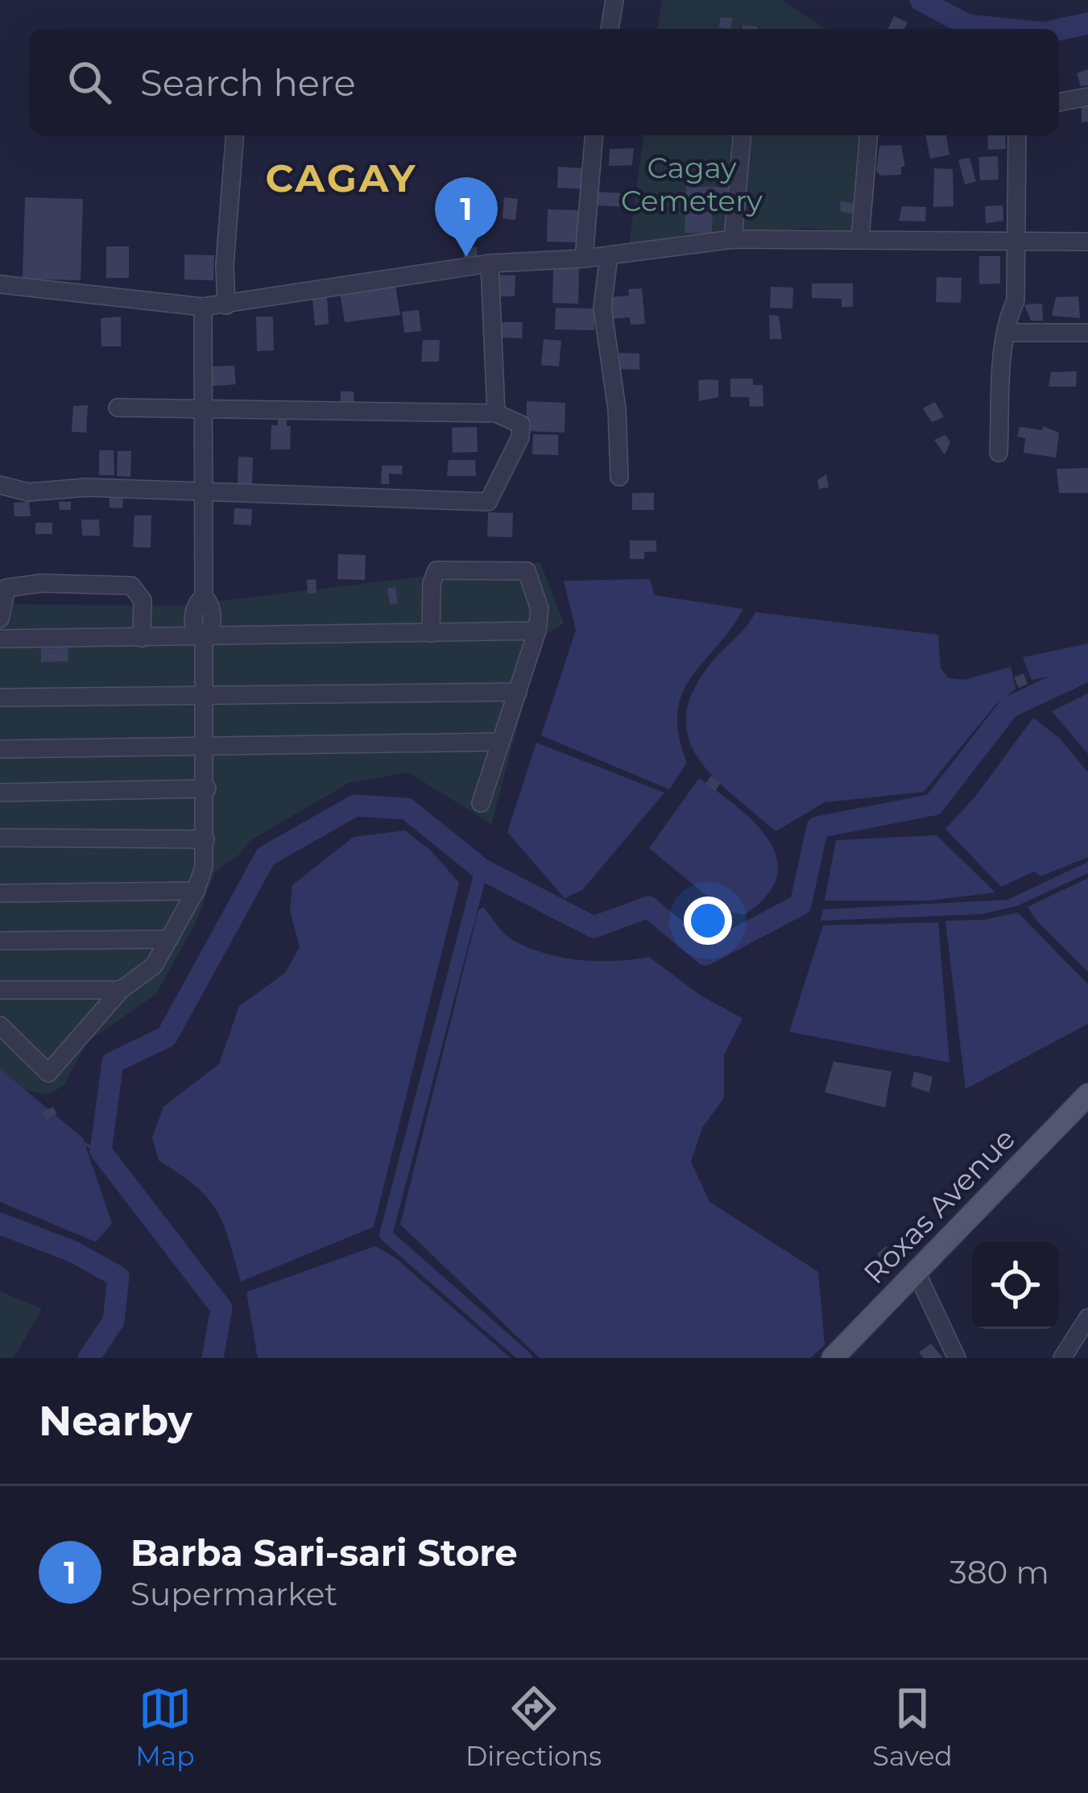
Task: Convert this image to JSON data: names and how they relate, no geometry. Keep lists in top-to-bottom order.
{
  "streets": {
    "main road": ["Roxas Avenue"]
  },
  "districts": ["CAGAY"],
  "parks": ["Cagay Cemetery"],
  "page": {
    "search": "Search here",
    "pins": "1",
    "heading": "Nearby",
    "list": [
      {
        "mark": "1",
        "name": "Barba Sari-sari Store",
        "note": "Supermarket",
        "value": "380 m"
      }
    ],
    "nav": ["Map", "Directions", "Saved"]
  }
}
